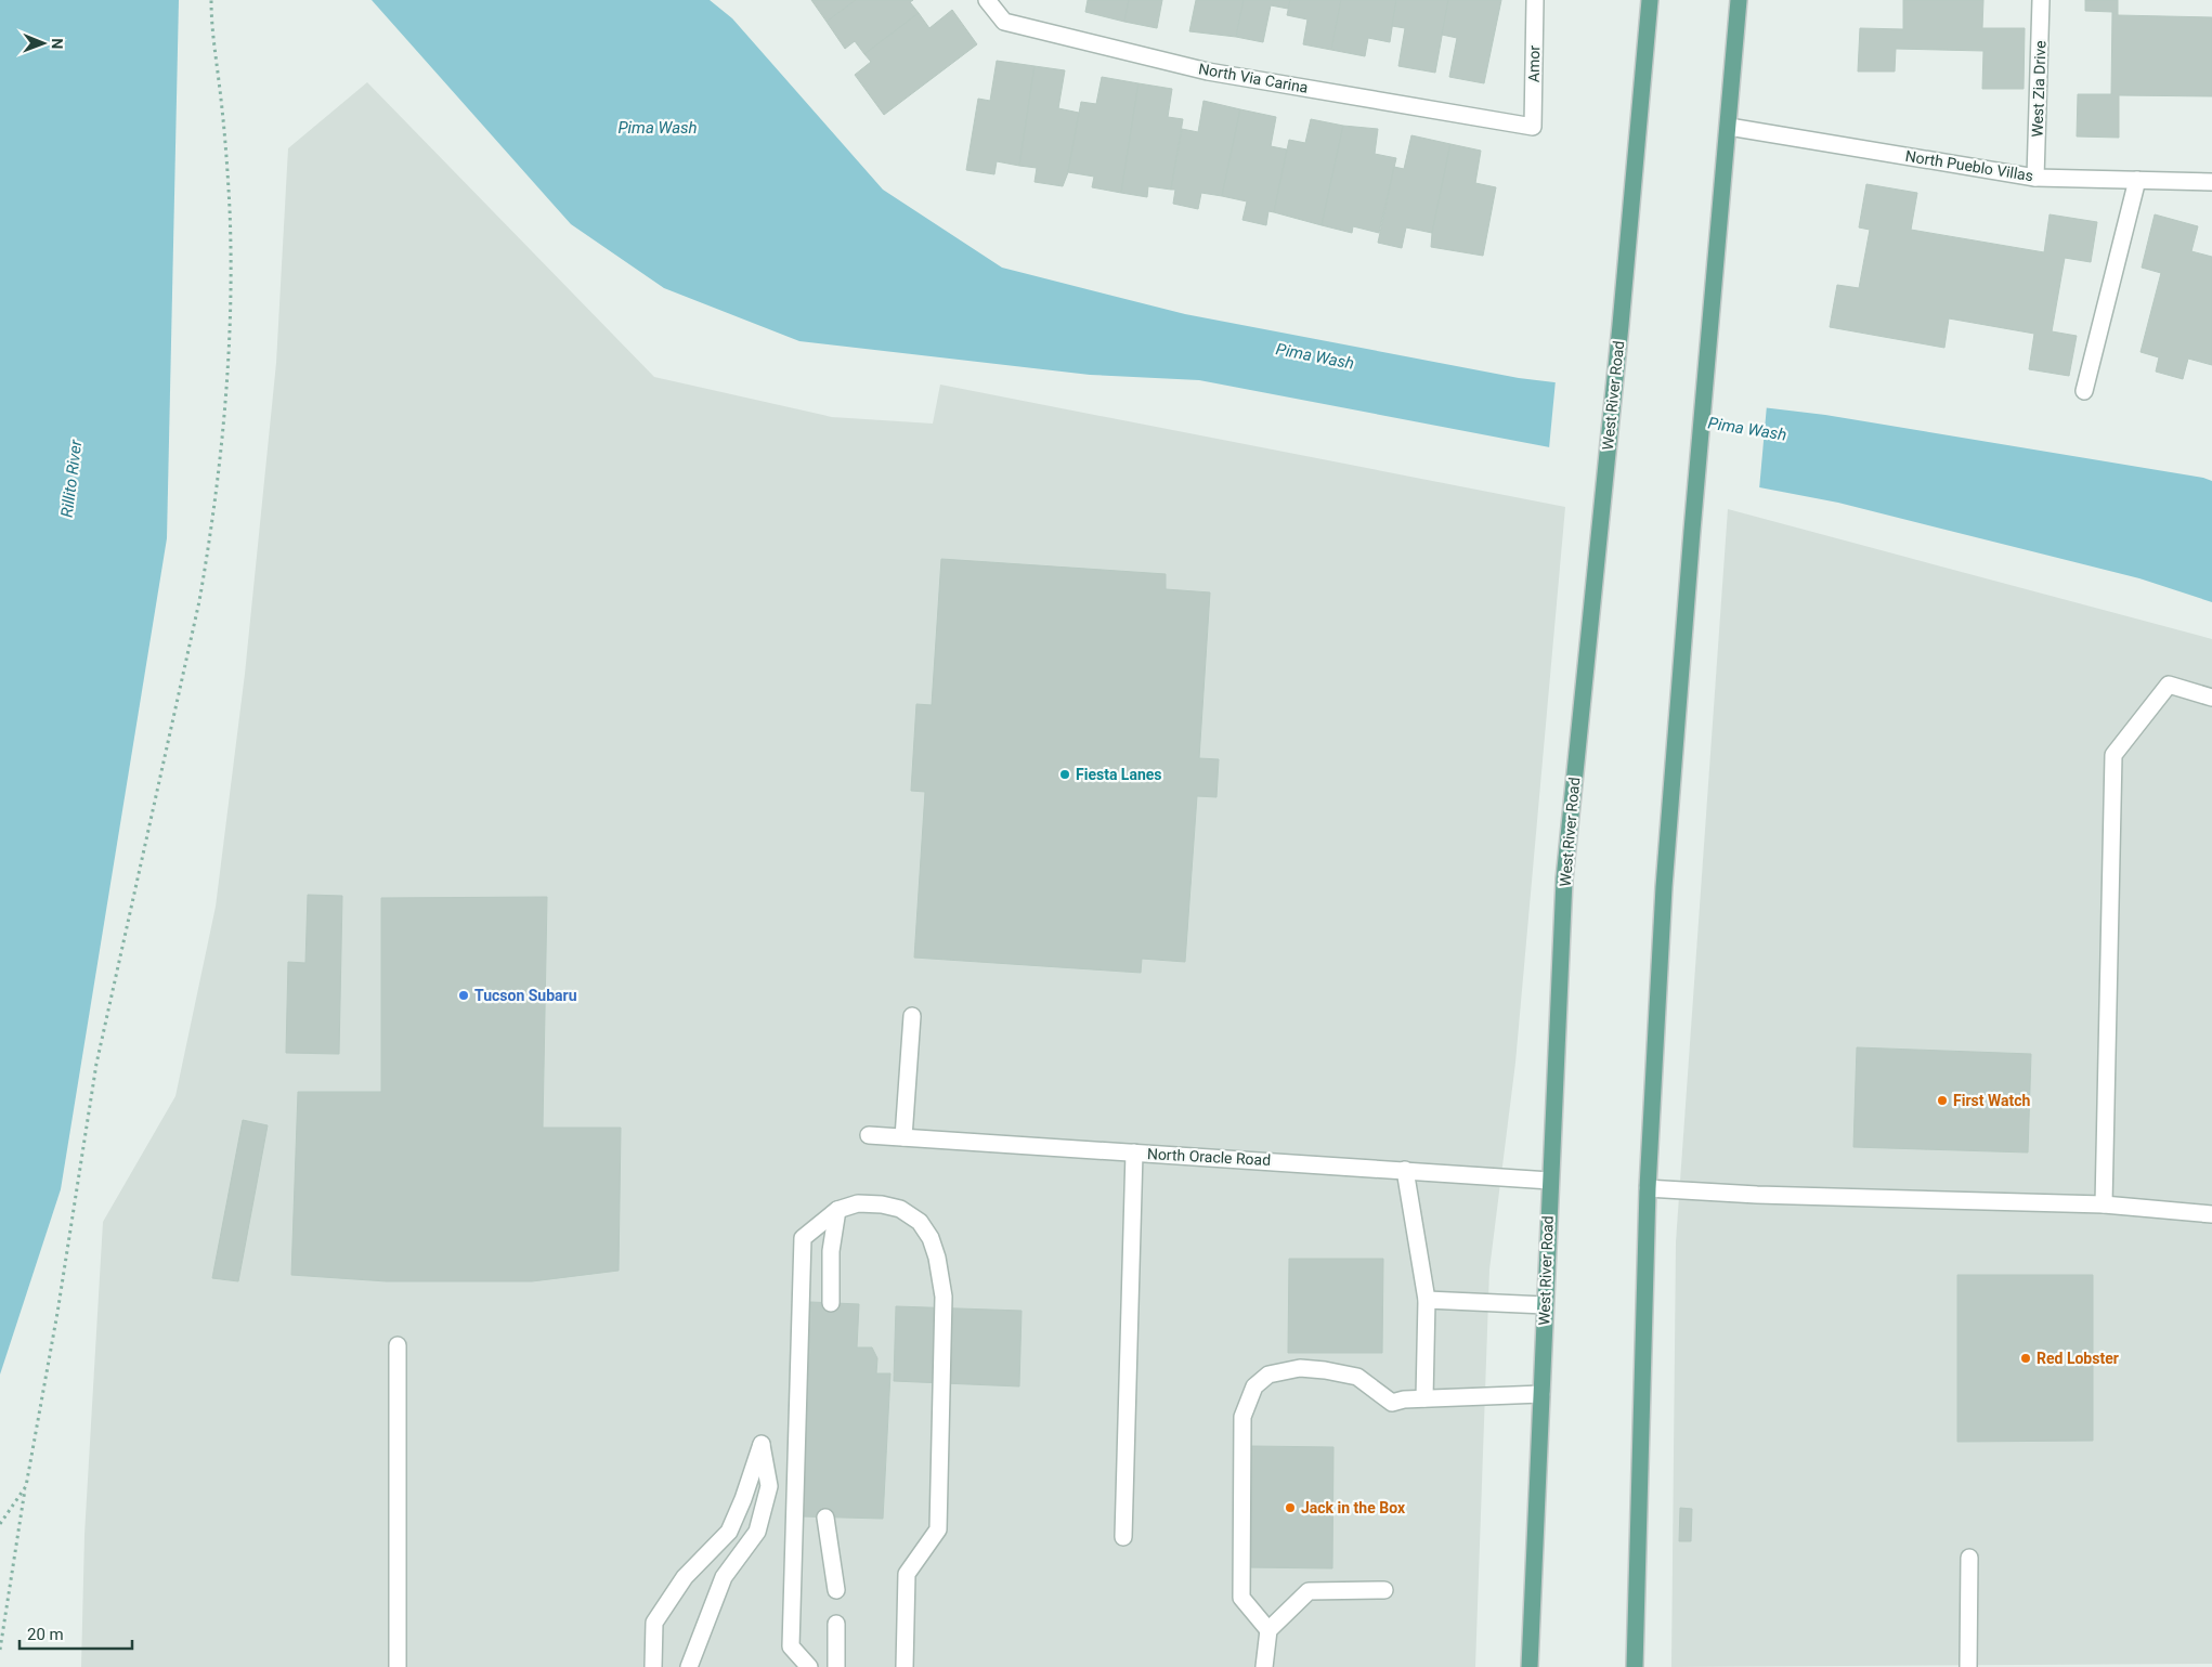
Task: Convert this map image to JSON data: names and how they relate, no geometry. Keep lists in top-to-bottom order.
{
  "streets": {
    "main road": ["West River Road"],
    "lane": [
      "Amor",
      "North Via Carina",
      "West Zia Drive",
      "North Pueblo Villas",
      "North Oracle Road"
    ]
  },
  "crossings": [
    ["Amor", "North Via Carina"],
    ["West Zia Drive", "North Pueblo Villas"],
    ["West River Road", "North Oracle Road"]
  ],
  "water": ["Pima Wash", "Rillito River"],
  "places": [
    "Fiesta Lanes",
    "Tucson Subaru",
    "First Watch",
    "Red Lobster",
    "Jack in the Box"
  ],
  "scale_bar": "20 m",
  "north": "right"
}
